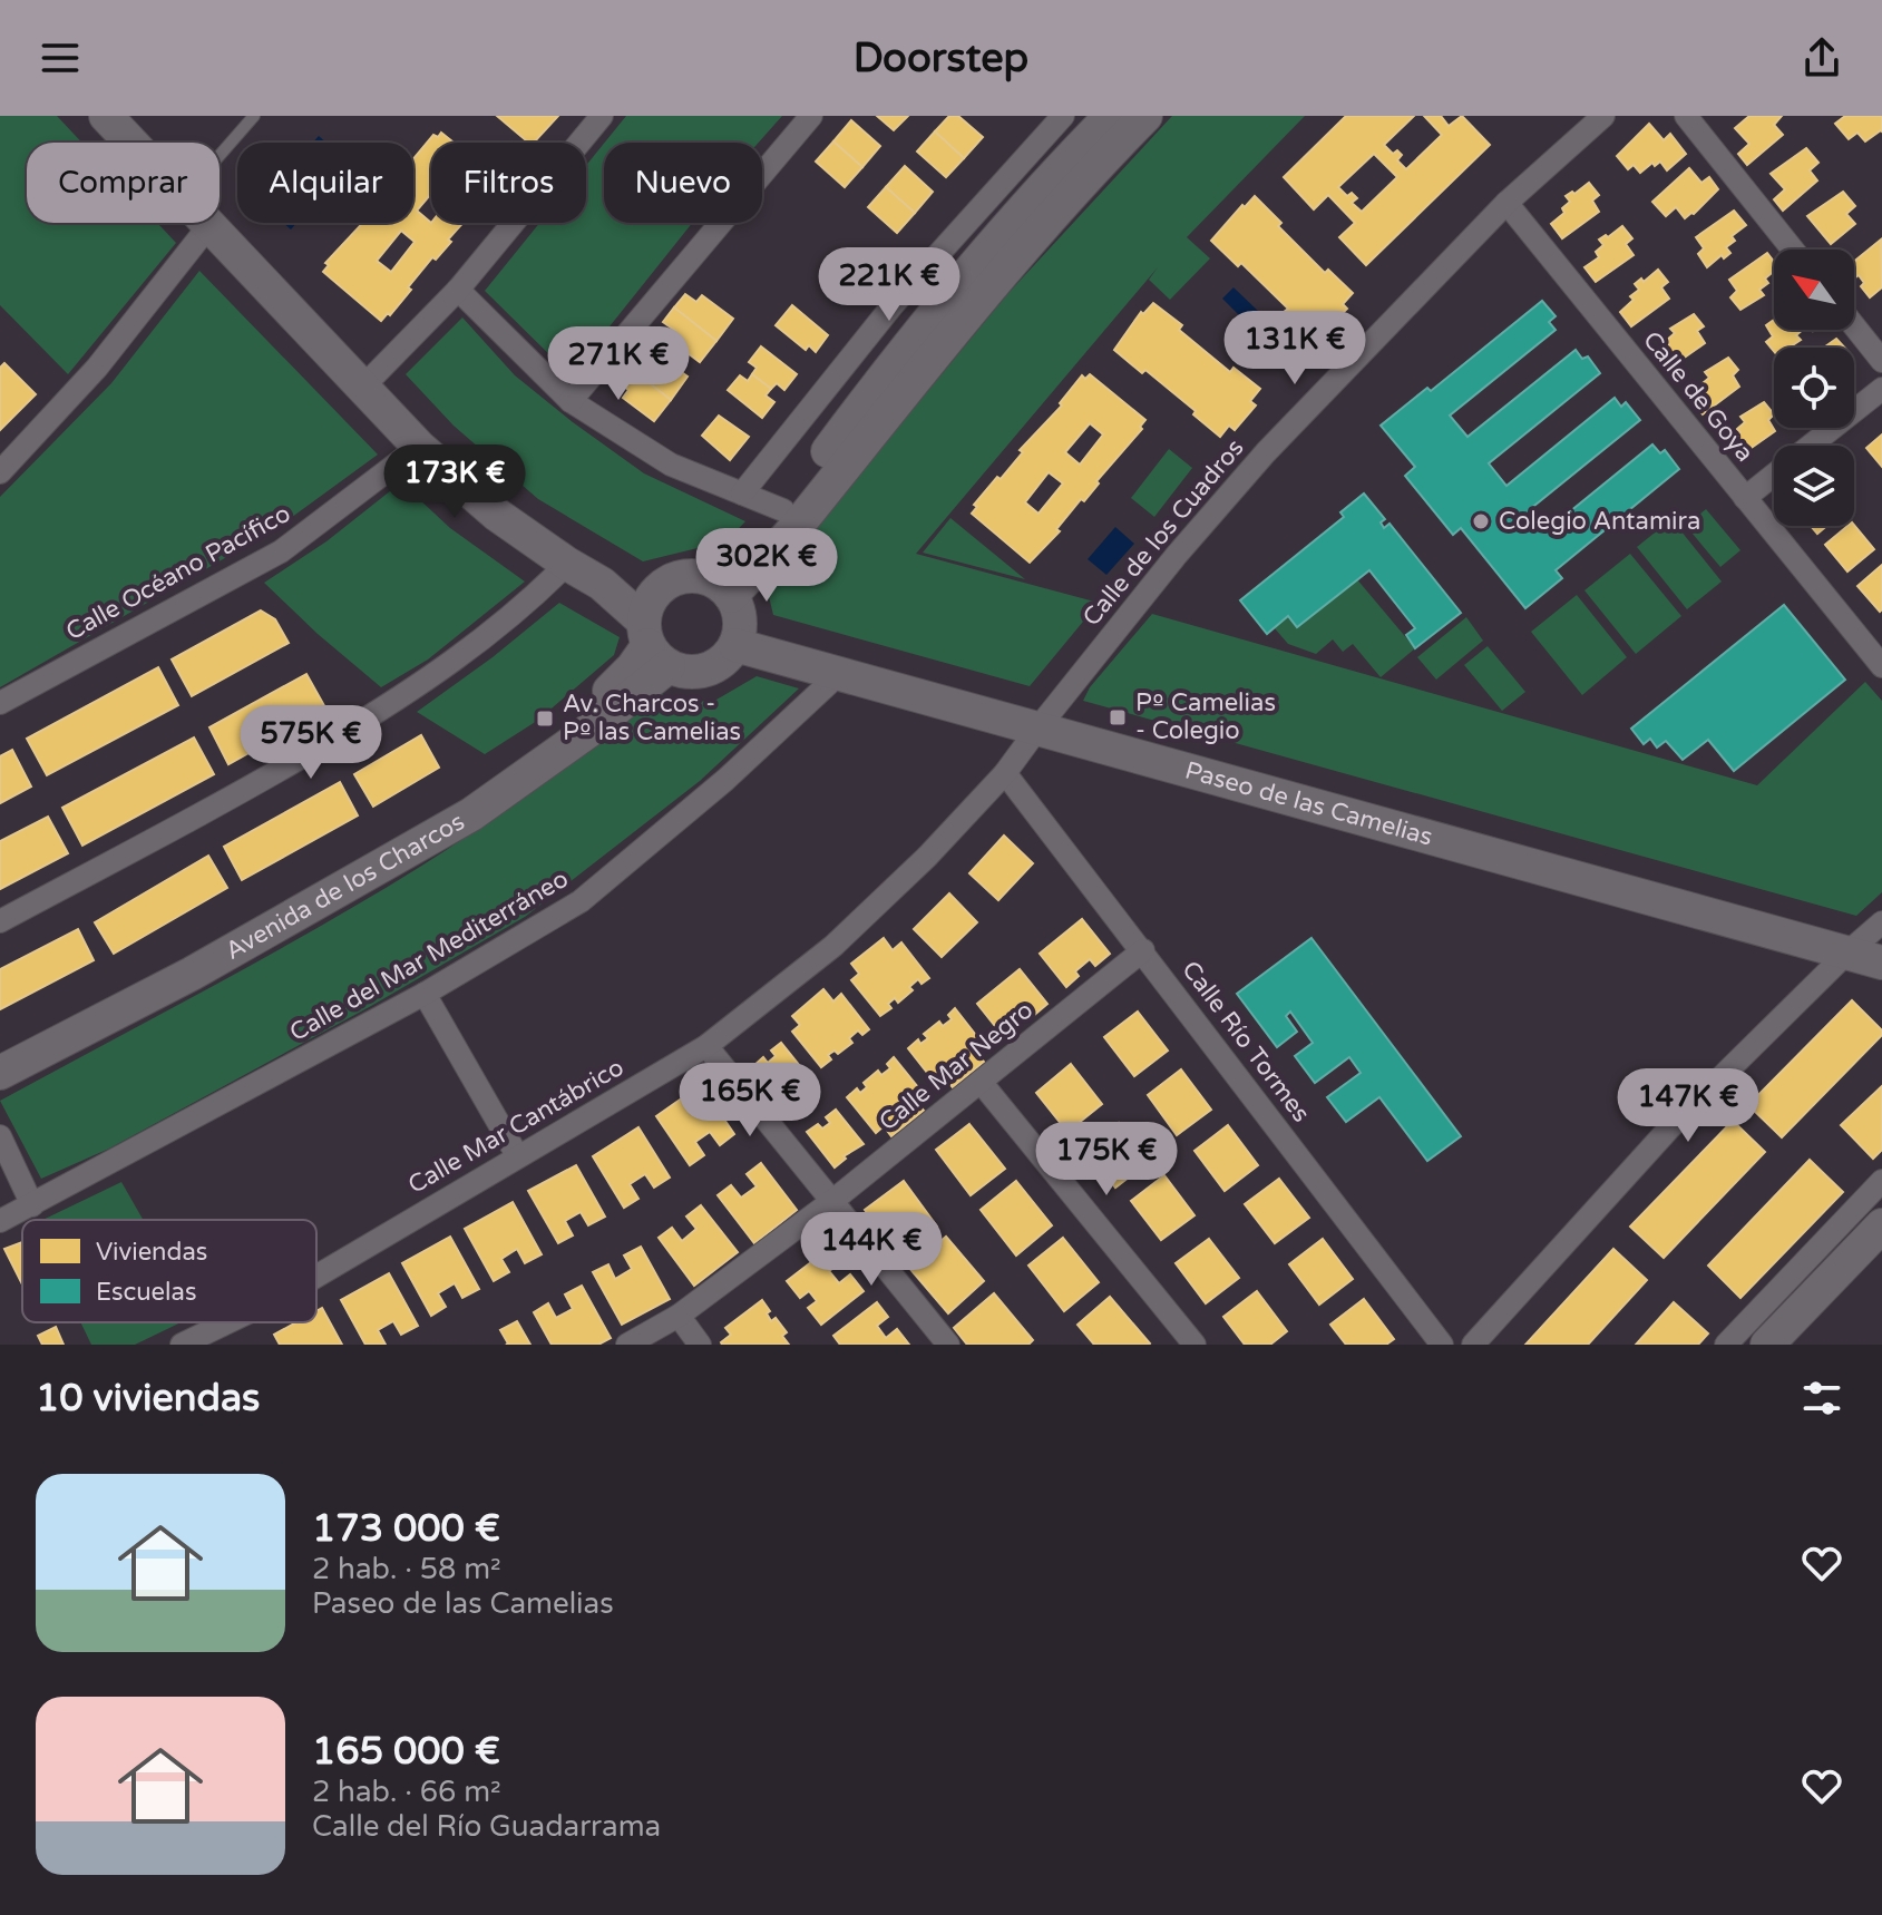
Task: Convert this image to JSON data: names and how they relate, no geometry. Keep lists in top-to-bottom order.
{
  "streets": {
    "street": [
      "Calle de Goya",
      "Calle de los Cuadros",
      "Calle Océano Pacífico",
      "Paseo de las Camelias",
      "Avenida de los Charcos",
      "Calle del Mar Mediterráneo",
      "Calle Río Tormes",
      "Calle Mar Negro",
      "Calle Mar Cantábrico"
    ]
  },
  "crossings": [
    ["Calle de Goya", "Calle de los Cuadros"],
    ["Calle de los Cuadros", "Paseo de las Camelias"],
    ["Calle de los Cuadros", "Calle Mar Cantábrico"],
    ["Paseo de las Camelias", "Avenida de los Charcos"],
    ["Paseo de las Camelias", "Calle del Mar Mediterráneo"],
    ["Paseo de las Camelias", "Calle Mar Cantábrico"],
    ["Calle Río Tormes", "Calle Mar Negro"],
    ["Calle Río Tormes", "Calle Mar Cantábrico"]
  ],
  "places": {
    "other": ["Colegio Antamira"],
    "transit": ["Pº Camelias - Colegio", "Av. Charcos - Pº las Camelias"]
  },
  "legend": ["Viviendas", "Escuelas"],
  "north": "top left",
  "page": {
    "header": "Doorstep",
    "chip": [
      "Comprar",
      "Alquilar",
      "Filtros",
      "Nuevo"
    ],
    "price": [
      "221K €",
      "131K €",
      "271K €",
      "173K €",
      "302K €",
      "575K €",
      "165K €",
      "147K €",
      "175K €",
      "144K €"
    ],
    "heading": "10 viviendas",
    "list": [
      {
        "name": "173 000 €",
        "note": "2 hab. · 58 m² · Paseo de las Camelias"
      },
      {
        "name": "165 000 €",
        "note": "2 hab. · 66 m² · Calle del Río Guadarrama"
      }
    ]
  }
}
